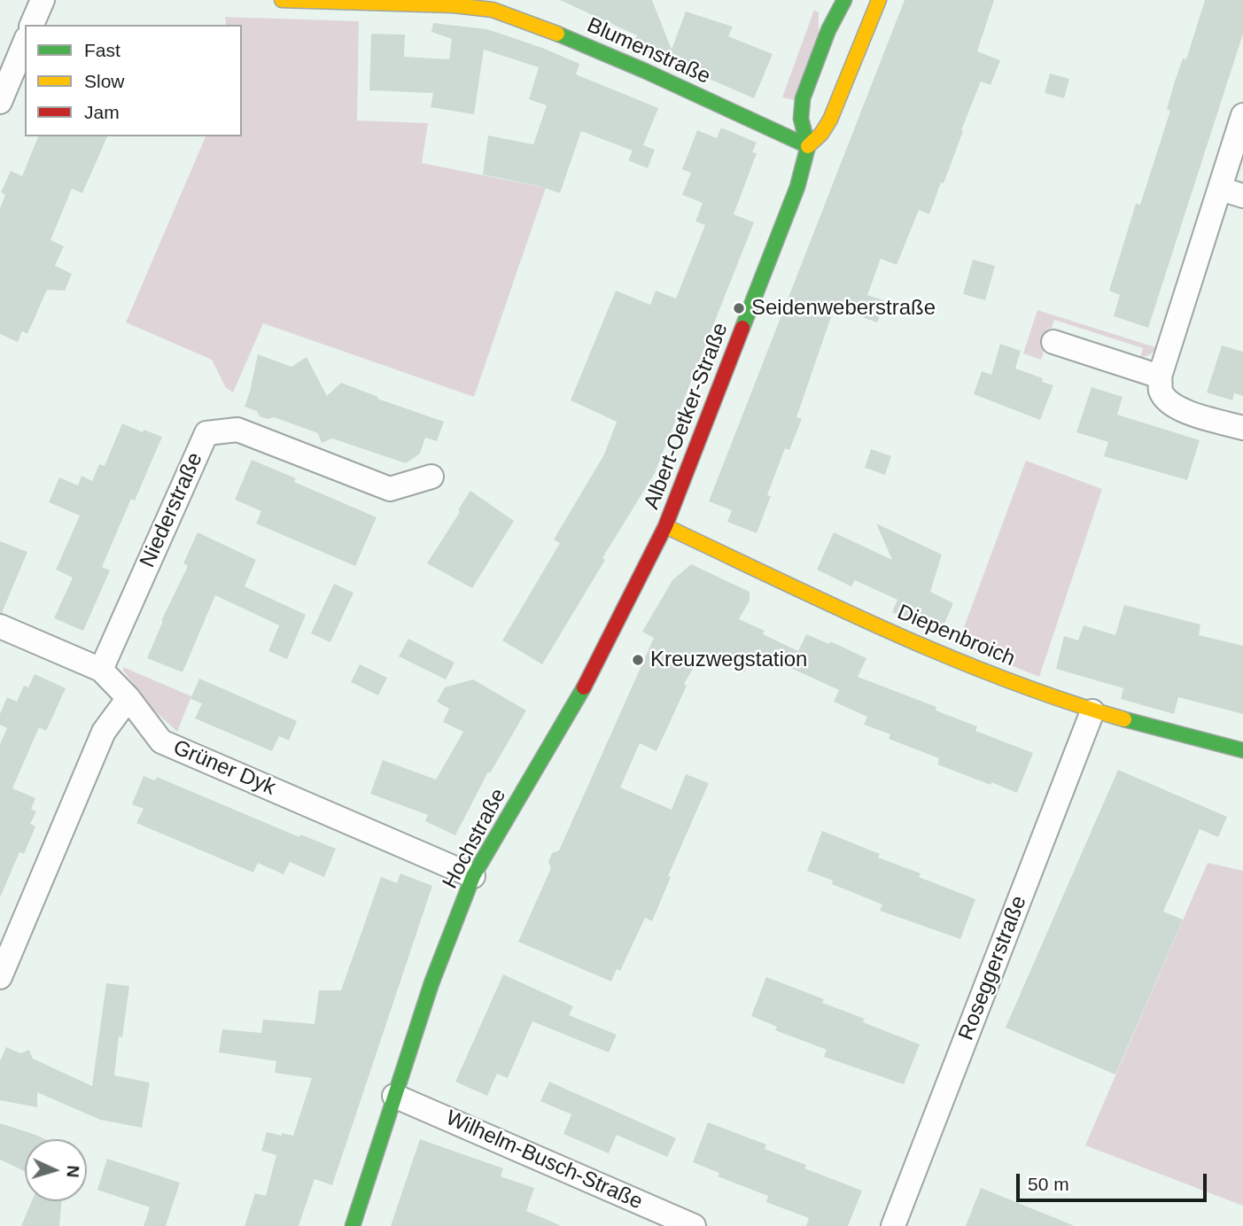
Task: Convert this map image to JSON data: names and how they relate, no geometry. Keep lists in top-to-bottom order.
{
  "streets": {
    "street": [
      "Blumenstraße",
      "Albert-Oetker-Straße",
      "Niederstraße",
      "Diepenbroich",
      "Grüner Dyk",
      "Hochstraße",
      "Roseggerstraße",
      "Wilhelm-Busch-Straße"
    ]
  },
  "crossings": [
    ["Blumenstraße", "Albert-Oetker-Straße"],
    ["Albert-Oetker-Straße", "Diepenbroich"],
    ["Albert-Oetker-Straße", "Hochstraße"],
    ["Niederstraße", "Grüner Dyk"],
    ["Diepenbroich", "Hochstraße"],
    ["Diepenbroich", "Roseggerstraße"],
    ["Grüner Dyk", "Hochstraße"],
    ["Hochstraße", "Wilhelm-Busch-Straße"]
  ],
  "places": ["Seidenweberstraße", "Kreuzwegstation"],
  "legend": ["Fast", "Slow", "Jam"],
  "scale_bar": "50 m",
  "north": "right"
}
